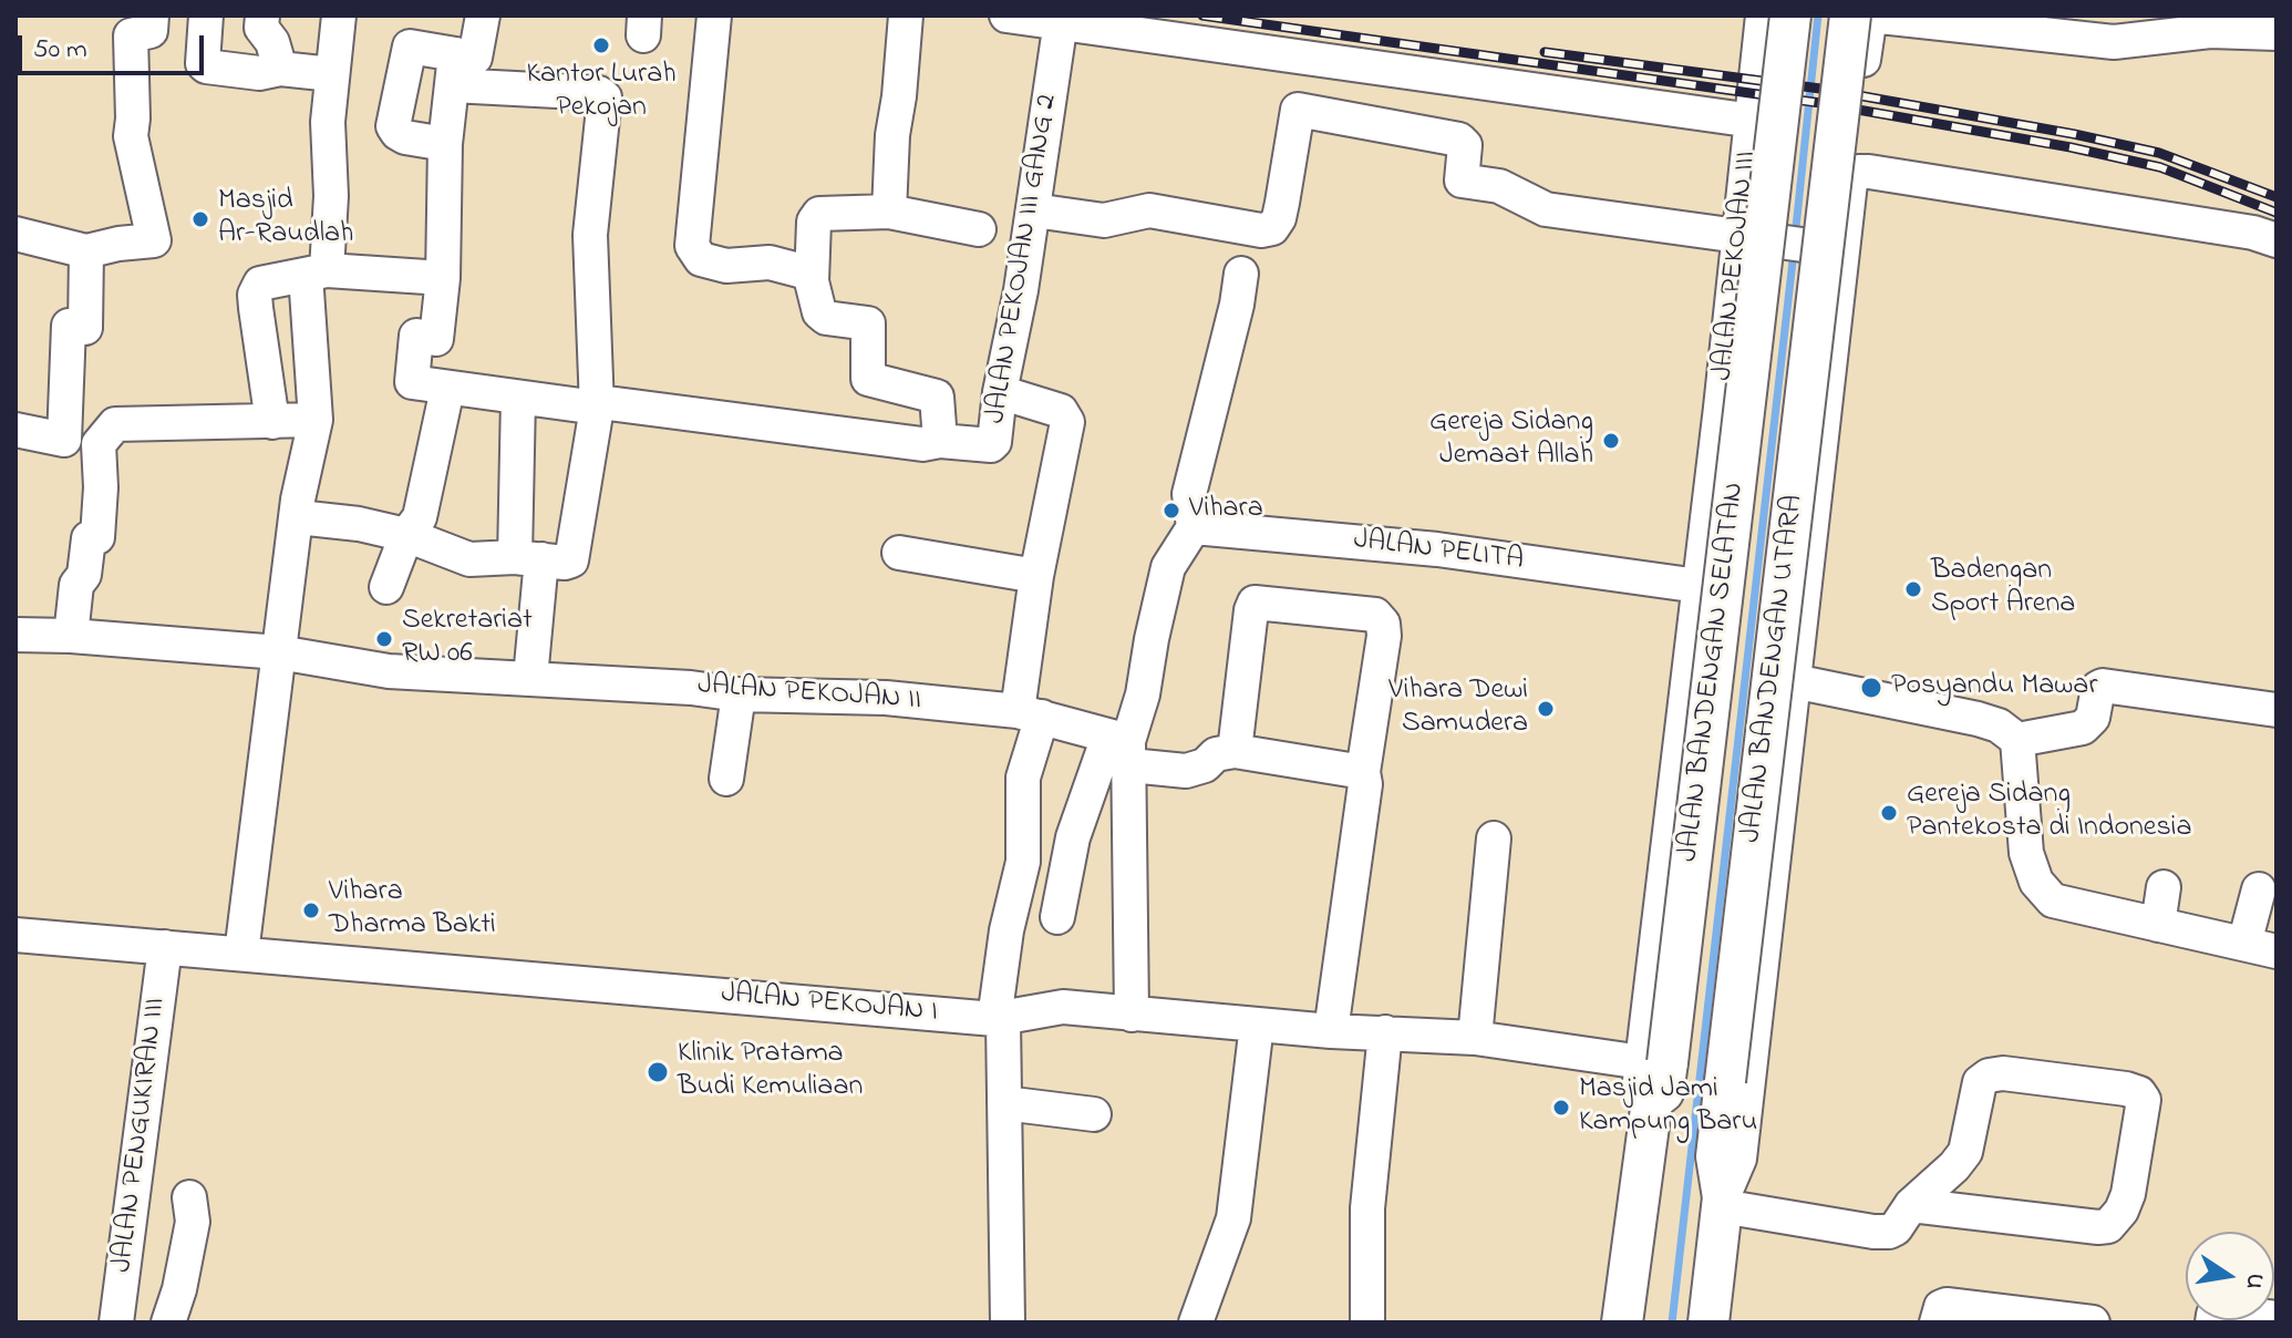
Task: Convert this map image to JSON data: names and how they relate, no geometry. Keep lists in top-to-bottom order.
{
  "streets": {
    "main road": ["JALAN BANDENGAN UTARA", "JALAN BANDENGAN SELATAN"],
    "street": [
      "JALAN PEKOJAN III GANG 2",
      "JALAN PEKOJAN III",
      "JALAN PELITA",
      "JALAN PEKOJAN II",
      "JALAN PEKOJAN I",
      "JALAN PENGUKIRAN III"
    ]
  },
  "crossings": [
    ["JALAN PEKOJAN III GANG 2", "JALAN PEKOJAN III"],
    ["JALAN PEKOJAN III", "JALAN PELITA"],
    ["JALAN PEKOJAN III", "JALAN BANDENGAN SELATAN"],
    ["JALAN PEKOJAN III", "JALAN PEKOJAN I"],
    ["JALAN BANDENGAN SELATAN", "JALAN PEKOJAN I"],
    ["JALAN PEKOJAN I", "JALAN PENGUKIRAN III"]
  ],
  "places": [
    "Kantor Lurah Pekojan",
    "Masjid Ar-Raudlah",
    "Gereja Sidang Jemaat Allah",
    "Vihara",
    "Badengan Sport Arena",
    "Sekretariat RW 06",
    "Posyandu Mawar",
    "Vihara Dewi Samudera",
    "Gereja Sidang Pantekosta di Indonesia",
    "Vihara Dharma Bakti",
    "Klinik Pratama Budi Kemuliaan",
    "Masjid Jami Kampung Baru"
  ],
  "scale_bar": "50 m",
  "north": "right"
}
